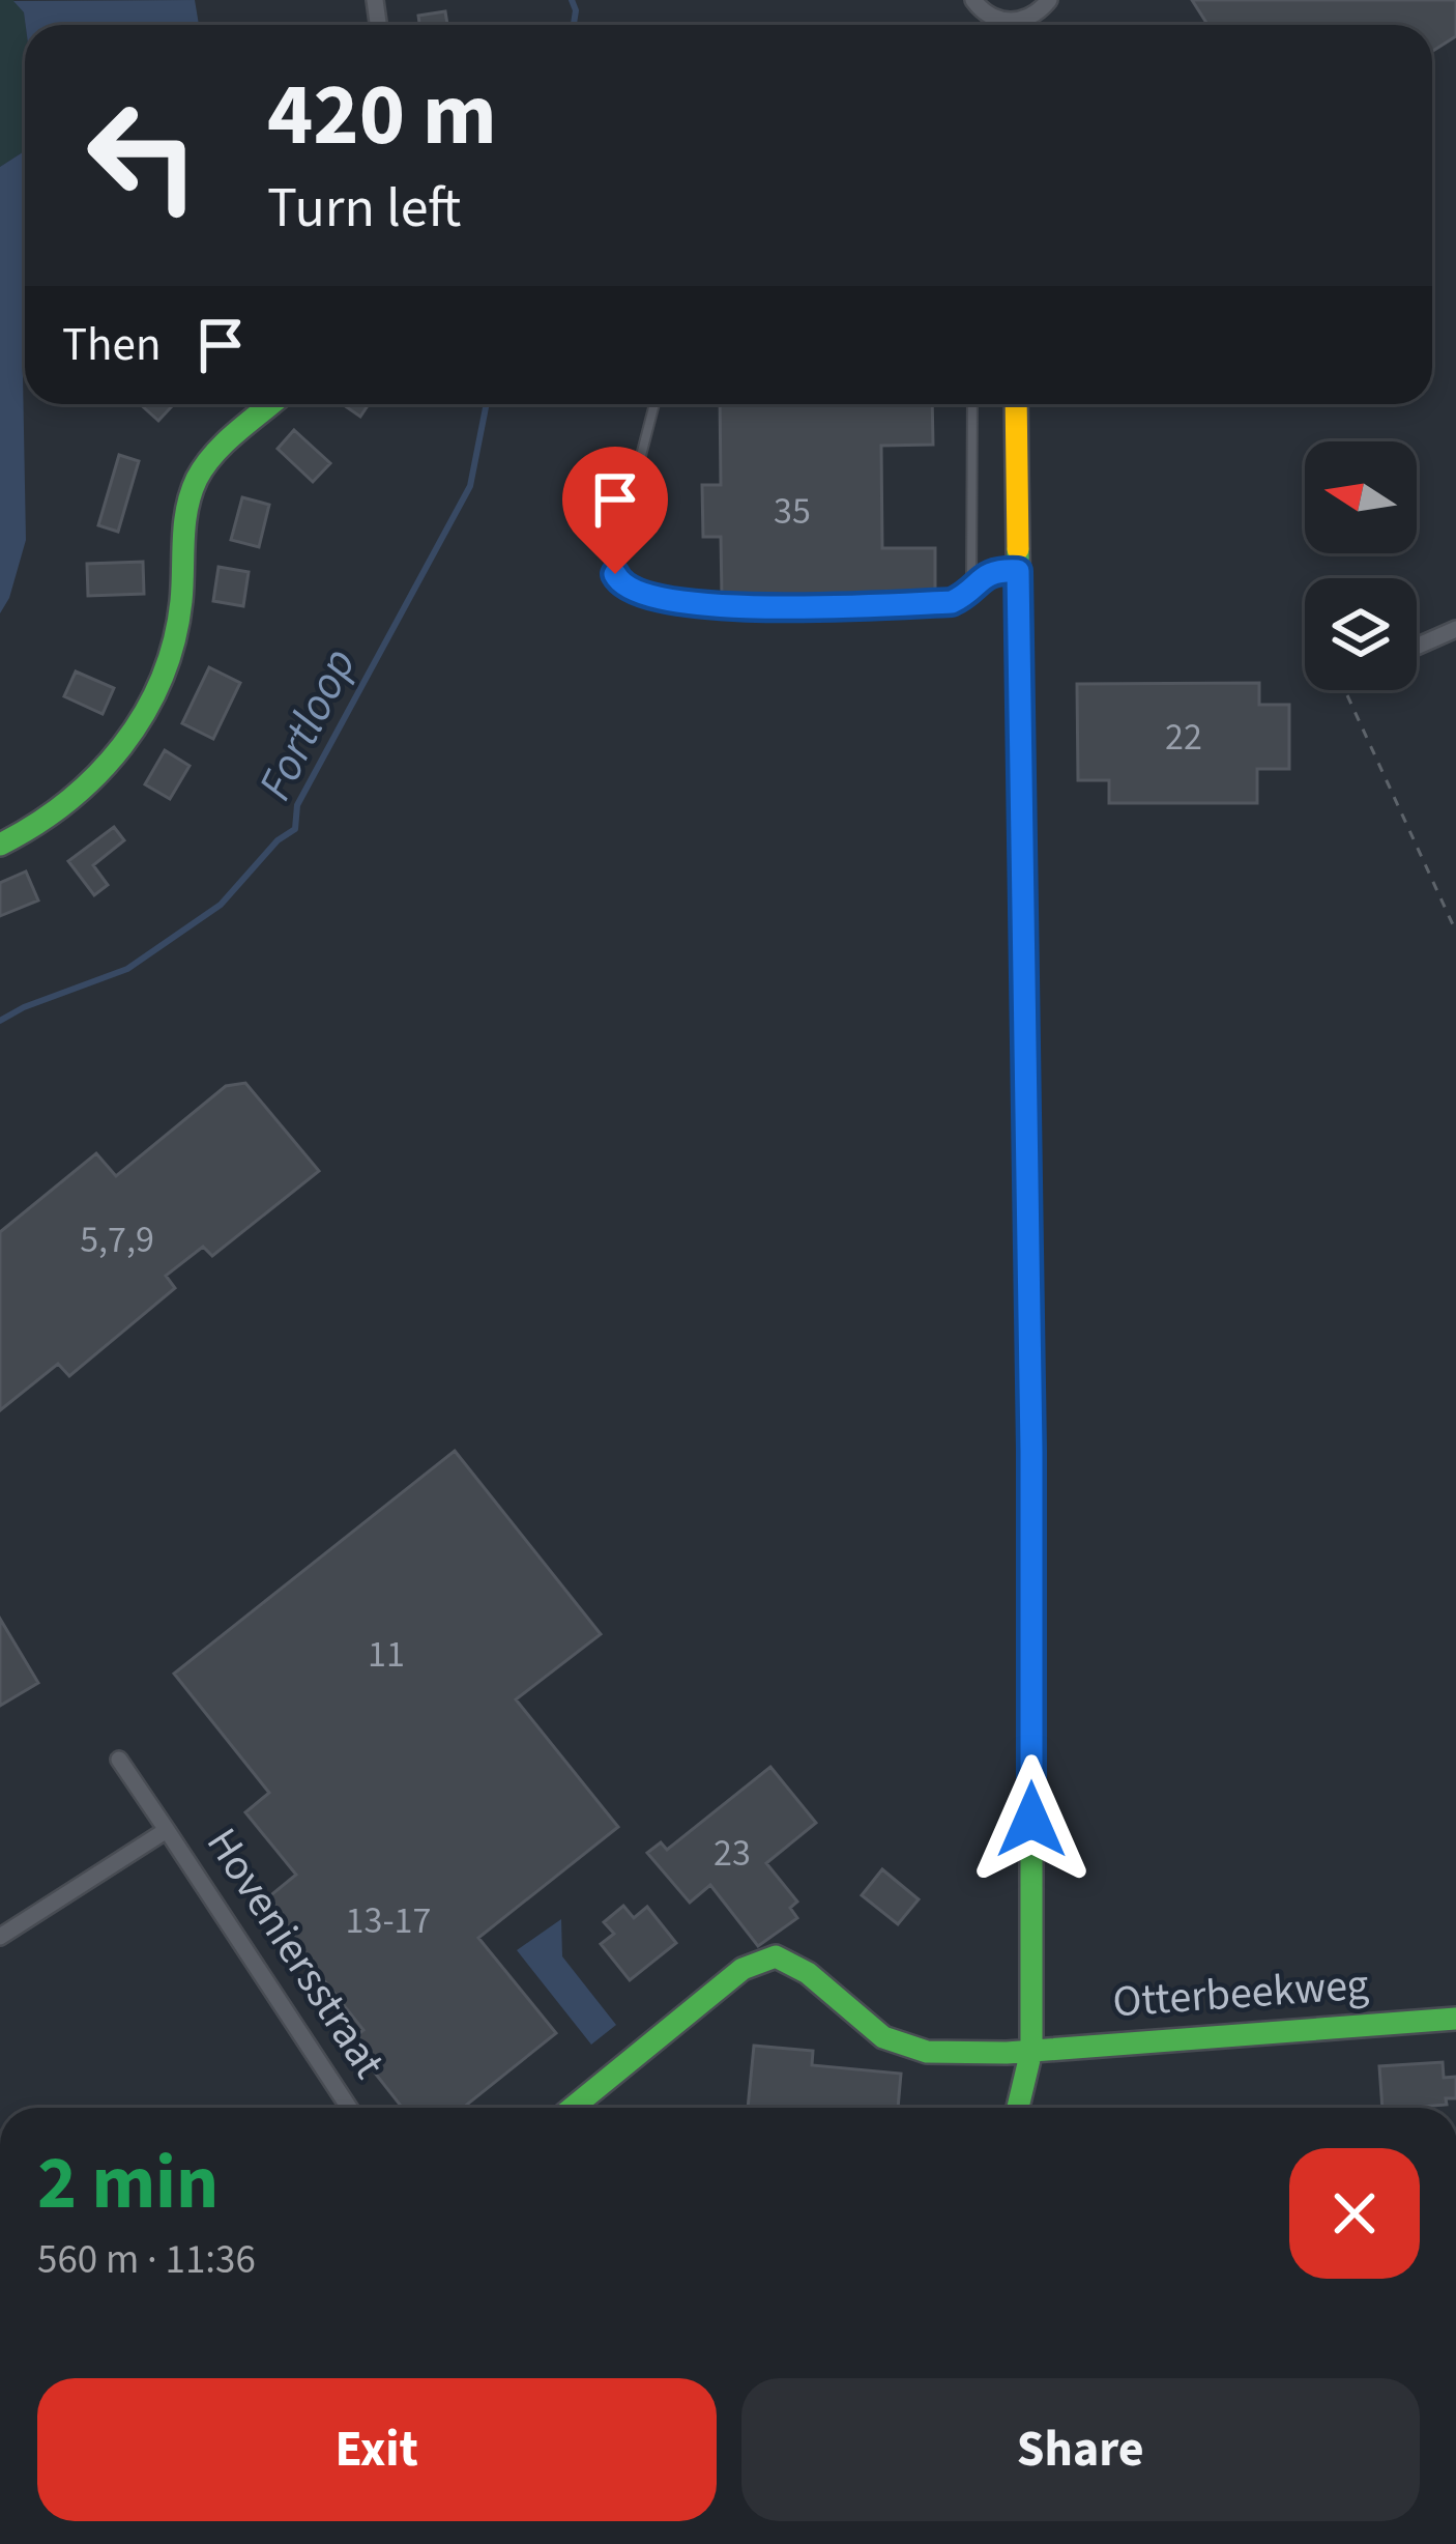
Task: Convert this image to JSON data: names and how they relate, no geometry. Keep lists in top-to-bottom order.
{
  "streets": {
    "street": ["Hoveniersstraat", "Otterbeekweg"]
  },
  "water": ["Fortloop"],
  "house_numbers": [
    "35",
    "22",
    "5,7,9",
    "11",
    "23",
    "13-17"
  ],
  "north": "left",
  "page": {
    "turn": ["420 m", "Turn left"],
    "then": "Then",
    "heading": ["2 min", "560 m · 11:36"],
    "buttons": ["Exit", "Share"]
  }
}
